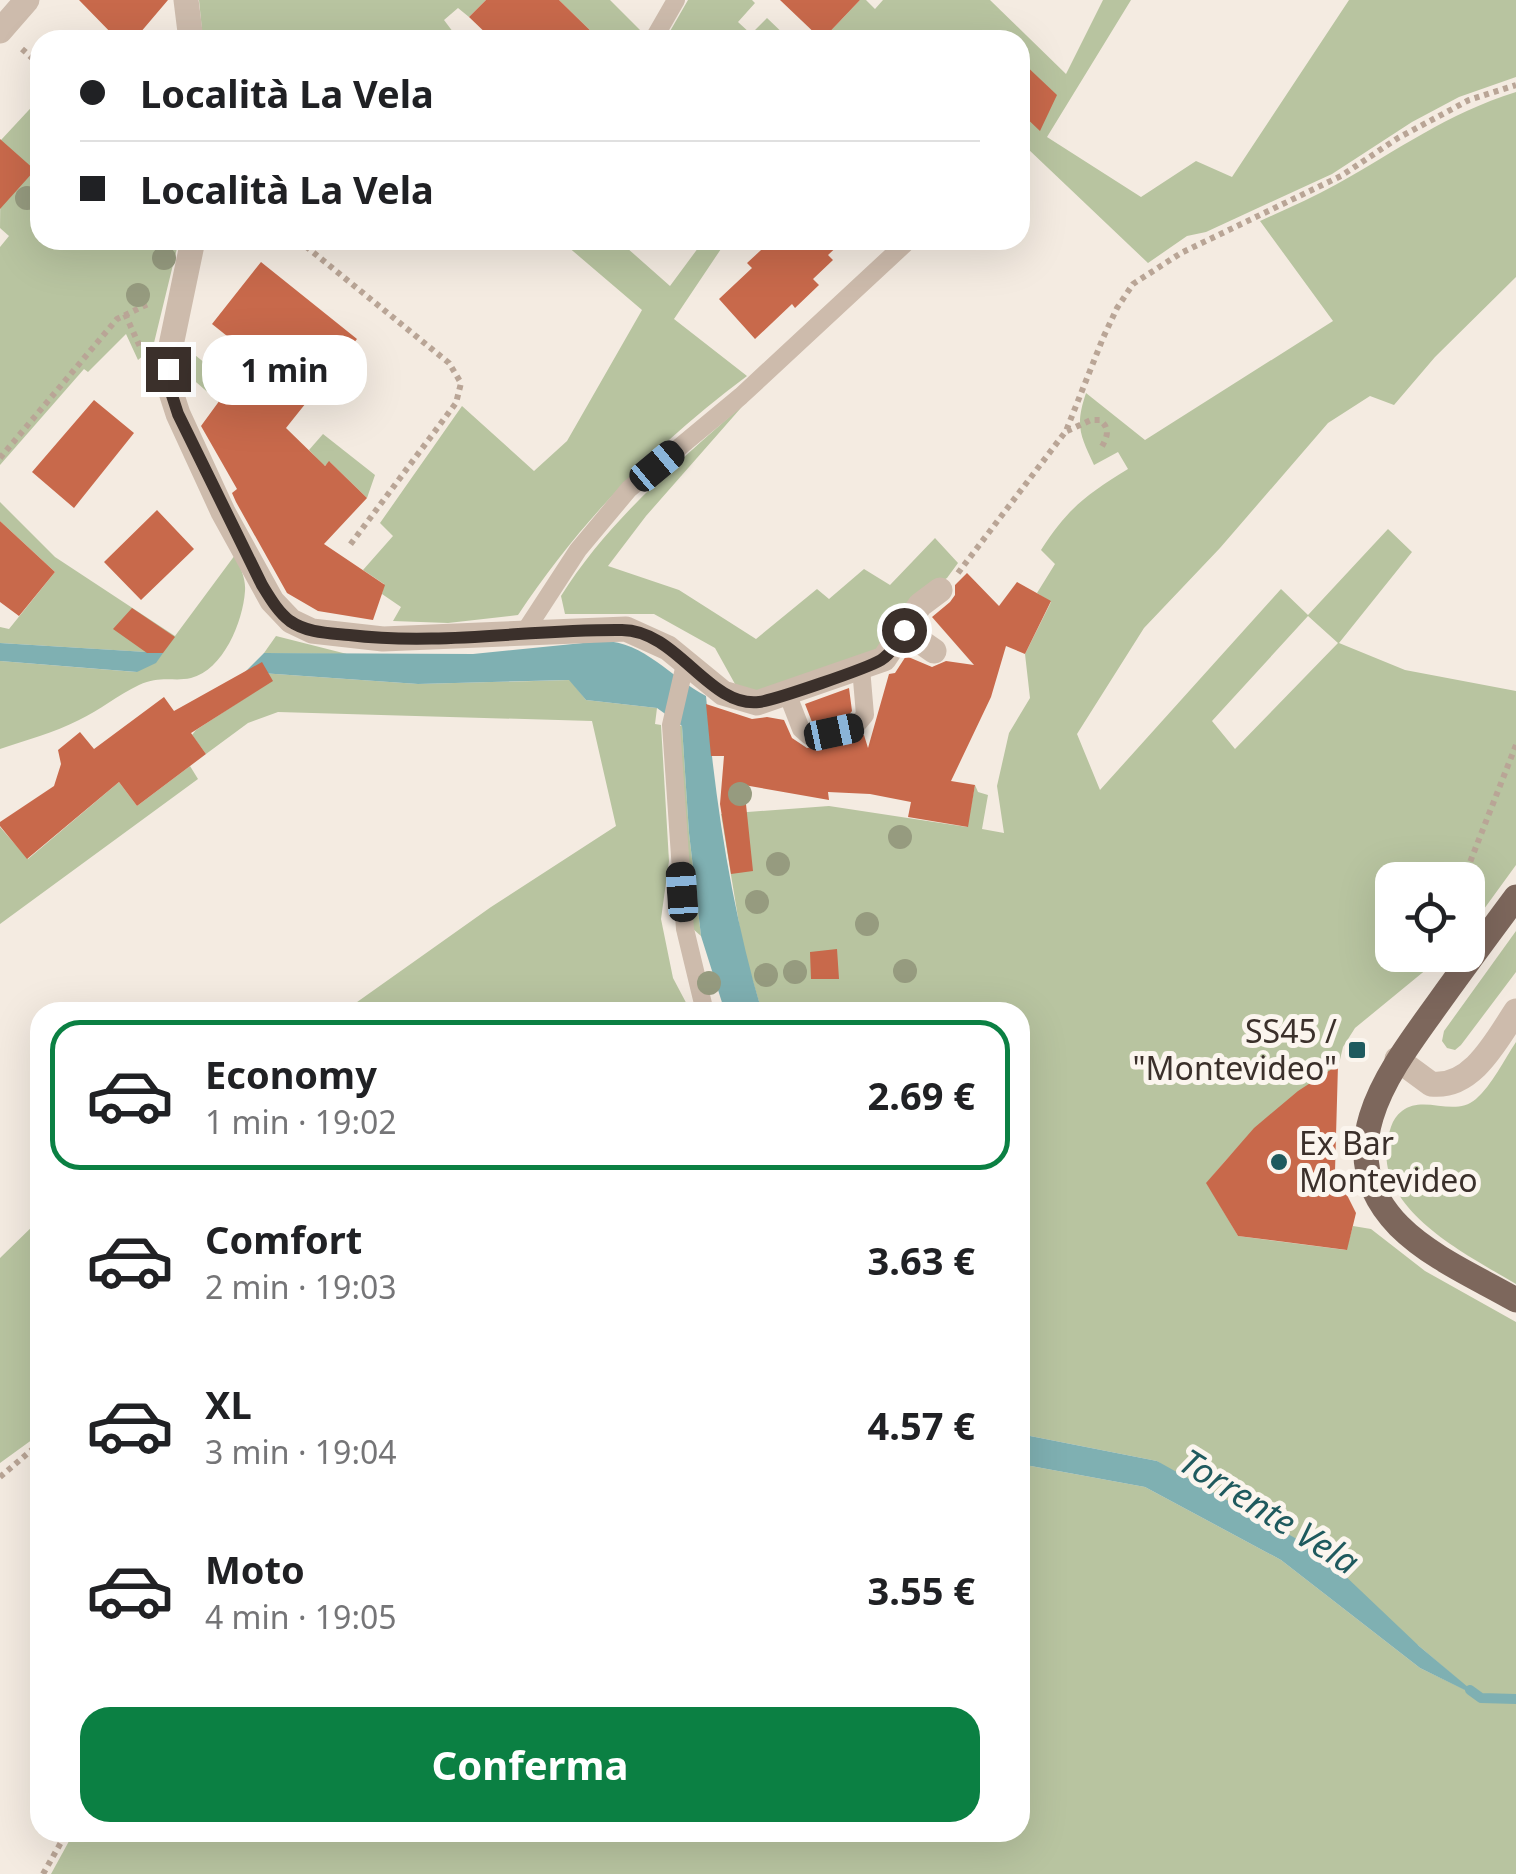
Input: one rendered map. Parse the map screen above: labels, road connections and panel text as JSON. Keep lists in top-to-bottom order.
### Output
{
  "water": ["Torrente Vela"],
  "places": {
    "transit": ["SS45 / \"Montevideo\""],
    "other": ["Ex Bar Montevideo"]
  },
  "page": {
    "banner": ["Località La Vela", "Località La Vela"],
    "bubble": "1 min",
    "list": [
      {
        "name": "Economy",
        "note": "1 min · 19:02",
        "value": "2.69 €"
      },
      {
        "name": "Comfort",
        "note": "2 min · 19:03",
        "value": "3.63 €"
      },
      {
        "name": "XL",
        "note": "3 min · 19:04",
        "value": "4.57 €"
      },
      {
        "name": "Moto",
        "note": "4 min · 19:05",
        "value": "3.55 €"
      }
    ],
    "buttons": "Conferma"
  }
}
